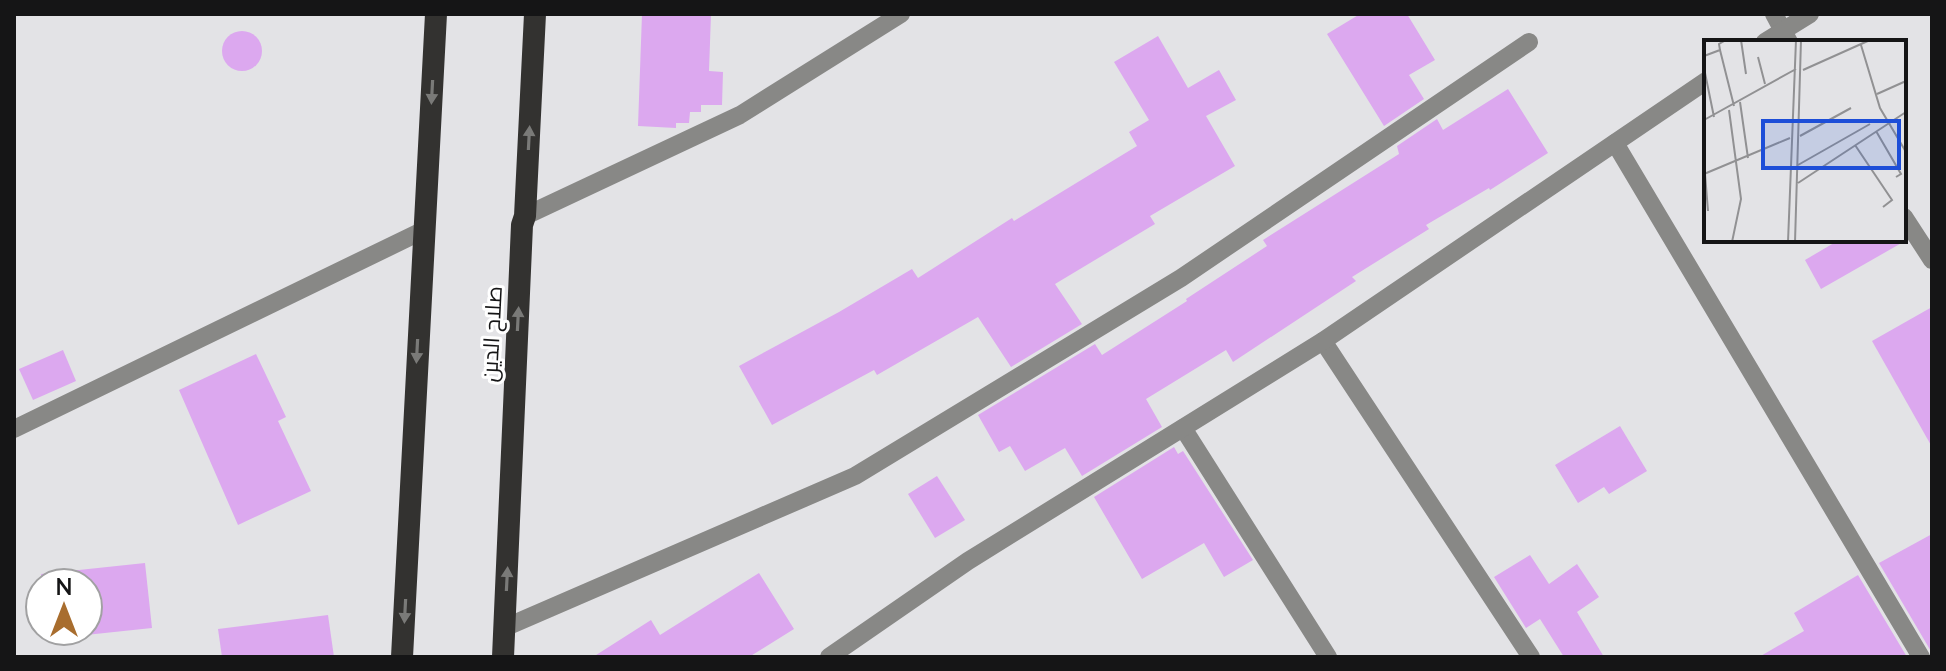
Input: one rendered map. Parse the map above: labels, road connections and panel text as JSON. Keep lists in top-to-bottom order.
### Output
{
  "streets": {
    "highway": ["صلاح الدين"]
  },
  "north": "top"
}
